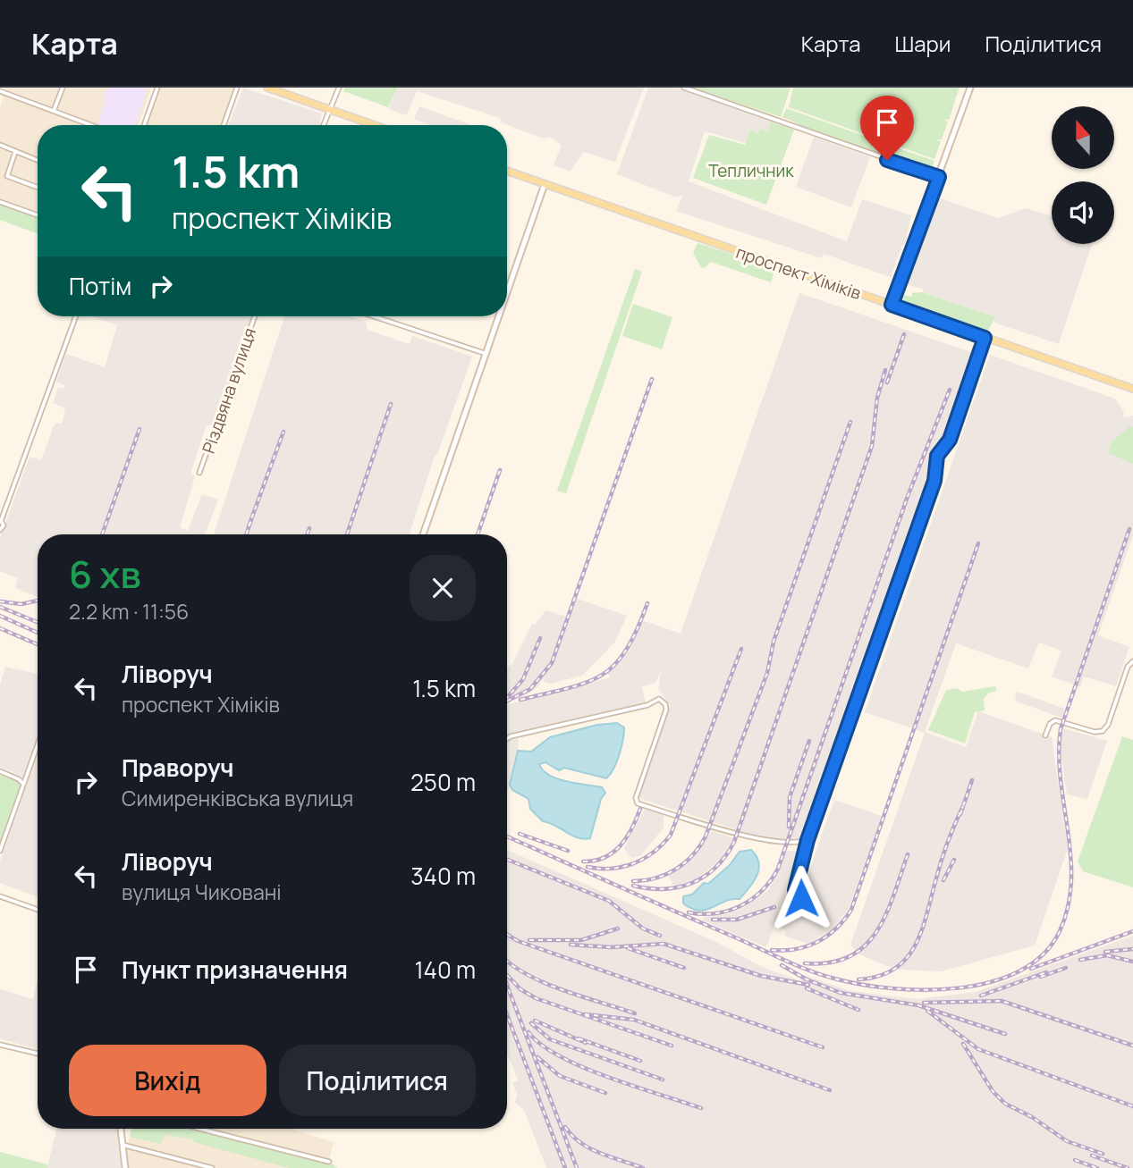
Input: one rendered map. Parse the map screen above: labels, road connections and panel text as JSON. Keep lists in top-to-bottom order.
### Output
{
  "streets": {
    "main road": ["проспект Хіміків"],
    "street": ["Різдвяна вулиця"]
  },
  "parks": ["Тепличник"],
  "north": "top",
  "page": {
    "header": "Карта",
    "nav": ["Карта", "Шари", "Поділитися"],
    "turn": ["1.5 km", "проспект Хіміків"],
    "then": "Потім",
    "heading": ["6 хв", "2.2 km · 11:56"],
    "list": [
      {
        "name": "Ліворуч",
        "note": "проспект Хіміків",
        "value": "1.5 km"
      },
      {
        "name": "Праворуч",
        "note": "Симиренківська вулиця",
        "value": "250 m"
      },
      {
        "name": "Ліворуч",
        "note": "вулиця Чиковані",
        "value": "340 m"
      },
      {
        "name": "Пункт призначення",
        "value": "140 m"
      }
    ],
    "buttons": ["Вихід", "Поділитися"]
  }
}
